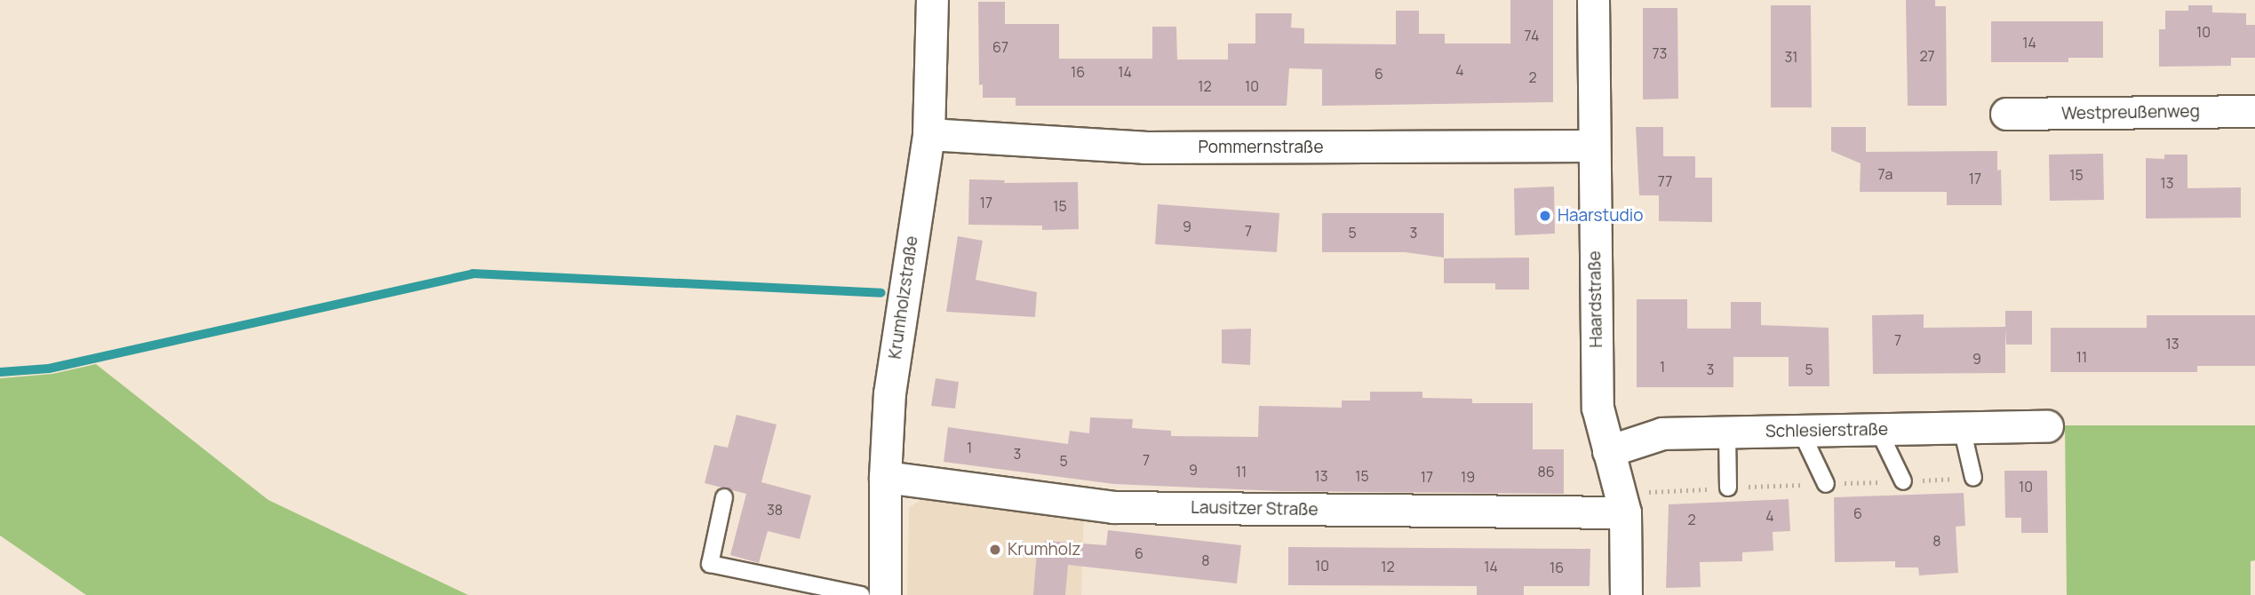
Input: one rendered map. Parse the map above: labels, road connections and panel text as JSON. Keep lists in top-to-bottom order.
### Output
{
  "streets": {
    "street": [
      "Westpreußenweg",
      "Pommernstraße",
      "Krumholzstraße",
      "Haardstraße",
      "Schlesierstraße",
      "Lausitzer Straße"
    ]
  },
  "crossings": [
    ["Pommernstraße", "Krumholzstraße"],
    ["Pommernstraße", "Haardstraße"],
    ["Krumholzstraße", "Lausitzer Straße"],
    ["Haardstraße", "Schlesierstraße"],
    ["Haardstraße", "Lausitzer Straße"]
  ],
  "places": ["Haarstudio", "Krumholz"],
  "house_numbers": [
    "10",
    "74",
    "14",
    "67",
    "73",
    "27",
    "31",
    "4",
    "16",
    "14",
    "6",
    "2",
    "12",
    "10",
    "7a",
    "15",
    "17",
    "77",
    "13",
    "17",
    "15",
    "9",
    "7",
    "5",
    "3",
    "7",
    "13",
    "11",
    "9",
    "1",
    "3",
    "5",
    "1",
    "3",
    "7",
    "5",
    "9",
    "11",
    "86",
    "13",
    "15",
    "17",
    "19",
    "10",
    "38",
    "6",
    "4",
    "2",
    "8",
    "6",
    "8",
    "10",
    "12",
    "14",
    "16"
  ]
}
